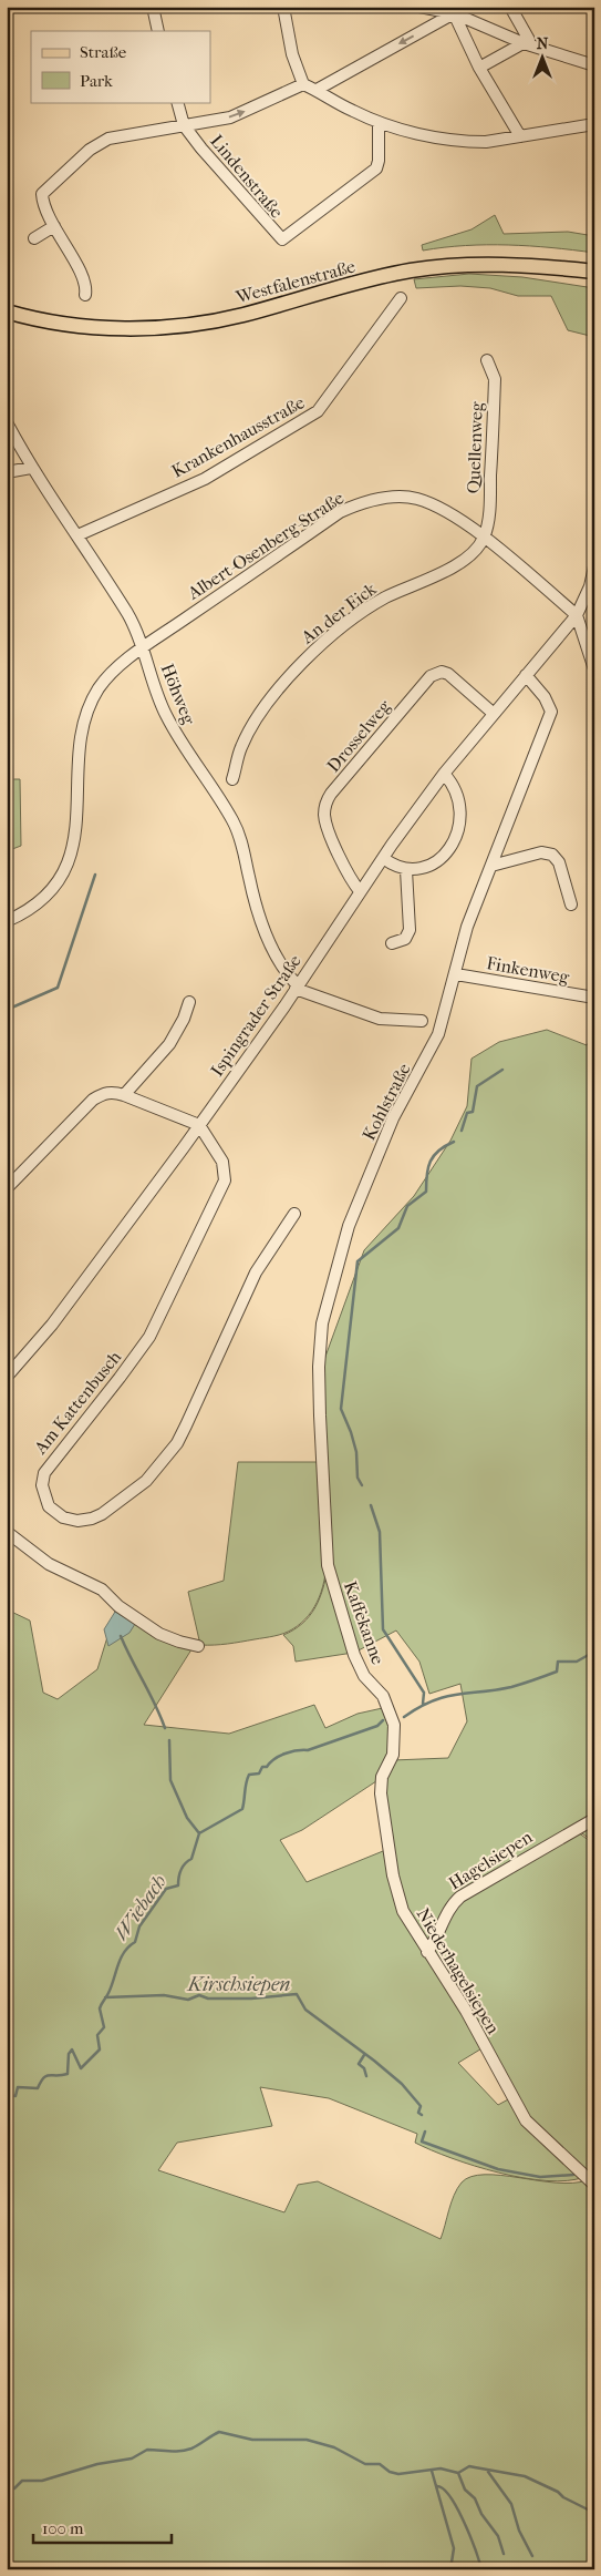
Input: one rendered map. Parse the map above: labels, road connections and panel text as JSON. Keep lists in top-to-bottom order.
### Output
{
  "streets": {
    "main road": ["Westfalenstraße"],
    "street": [
      "Lindenstraße",
      "Krankenhausstraße",
      "Quellenweg",
      "Albert-Osenberg-Straße",
      "An der Eick",
      "Höhweg",
      "Drosselweg",
      "Finkenweg",
      "Ispingrader Straße",
      "Kohlstraße",
      "Am Kattenbusch",
      "Kaffekanne",
      "Hagelsiepen",
      "Niederhagelsiepen"
    ]
  },
  "crossings": [
    ["Krankenhausstraße", "Höhweg"],
    ["Quellenweg", "Albert-Osenberg-Straße"],
    ["Quellenweg", "An der Eick"],
    ["Albert-Osenberg-Straße", "An der Eick"],
    ["Albert-Osenberg-Straße", "Höhweg"],
    ["Albert-Osenberg-Straße", "Ispingrader Straße"],
    ["Höhweg", "Ispingrader Straße"],
    ["Drosselweg", "Ispingrader Straße"],
    ["Finkenweg", "Kohlstraße"],
    ["Ispingrader Straße", "Kohlstraße"],
    ["Ispingrader Straße", "Am Kattenbusch"],
    ["Kohlstraße", "Kaffekanne"],
    ["Kaffekanne", "Niederhagelsiepen"],
    ["Hagelsiepen", "Niederhagelsiepen"]
  ],
  "water": ["Wiebach", "Kirschsiepen"],
  "legend": ["Straße", "Park"],
  "scale_bar": "100 m",
  "north": "top"
}
